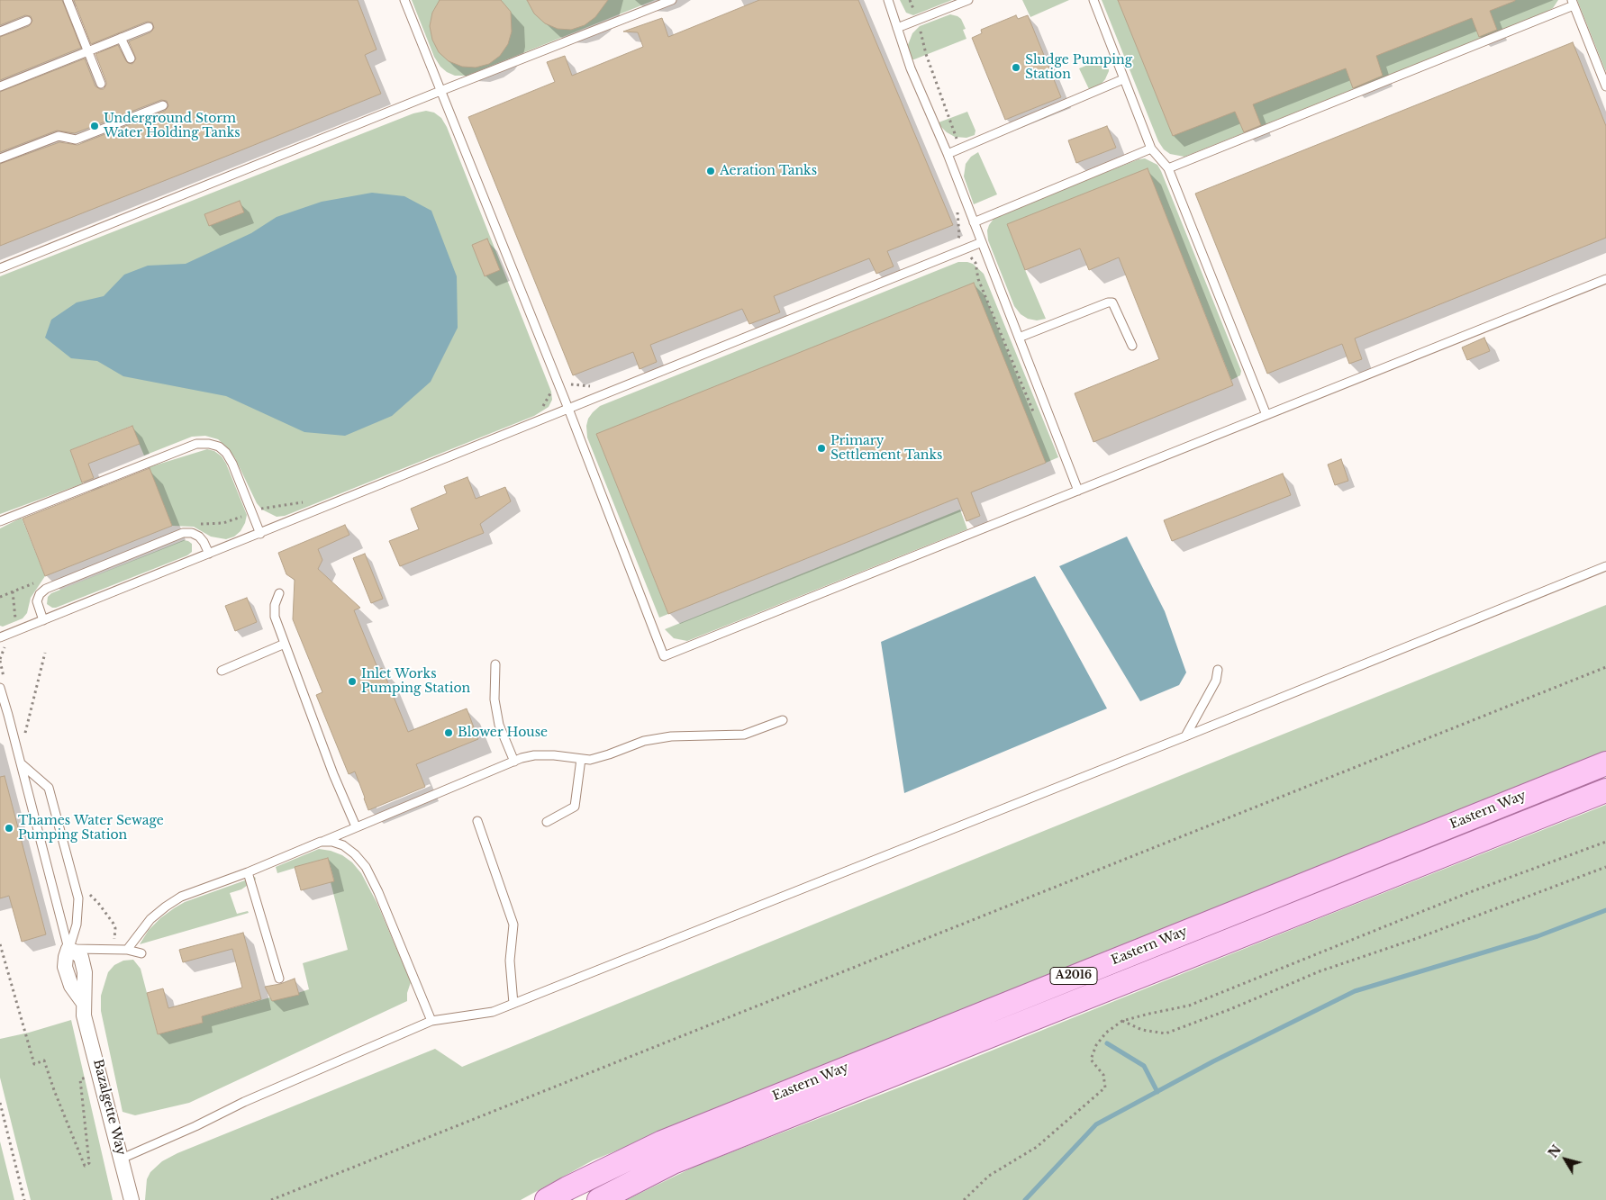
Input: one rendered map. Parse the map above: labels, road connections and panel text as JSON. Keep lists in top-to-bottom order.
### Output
{
  "streets": {
    "main road": ["Eastern Way", "A2016"],
    "street": ["Bazalgette Way"]
  },
  "places": [
    "Sludge Pumping Station",
    "Underground Storm Water Holding Tanks",
    "Aeration Tanks",
    "Primary Settlement Tanks",
    "Inlet Works Pumping Station",
    "Blower House",
    "Thames Water Sewage Pumping Station"
  ],
  "north": "top left"
}
